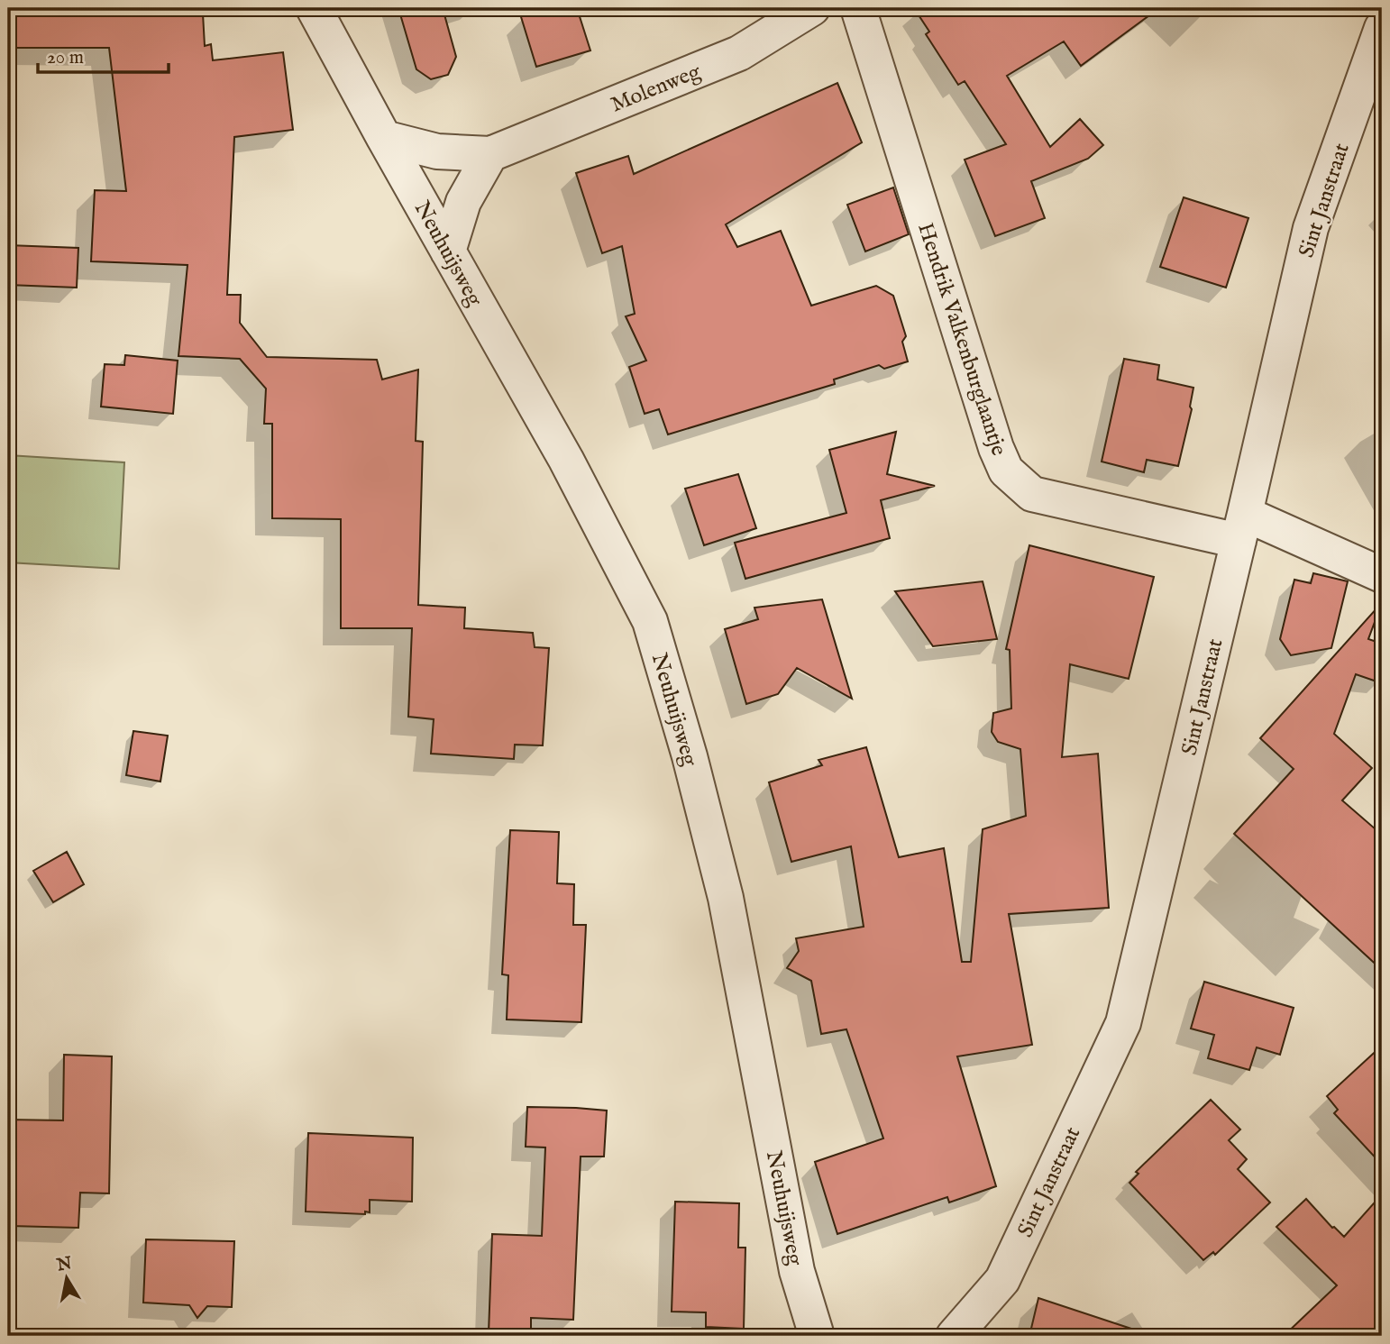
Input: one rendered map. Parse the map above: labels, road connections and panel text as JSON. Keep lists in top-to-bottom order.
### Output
{
  "streets": {
    "street": [
      "Molenweg",
      "Sint Janstraat",
      "Neuhuijsweg",
      "Hendrik Valkenburglaantje"
    ]
  },
  "crossings": [
    ["Molenweg", "Neuhuijsweg"],
    ["Sint Janstraat", "Hendrik Valkenburglaantje"]
  ],
  "scale_bar": "20 m",
  "north": "top"
}
